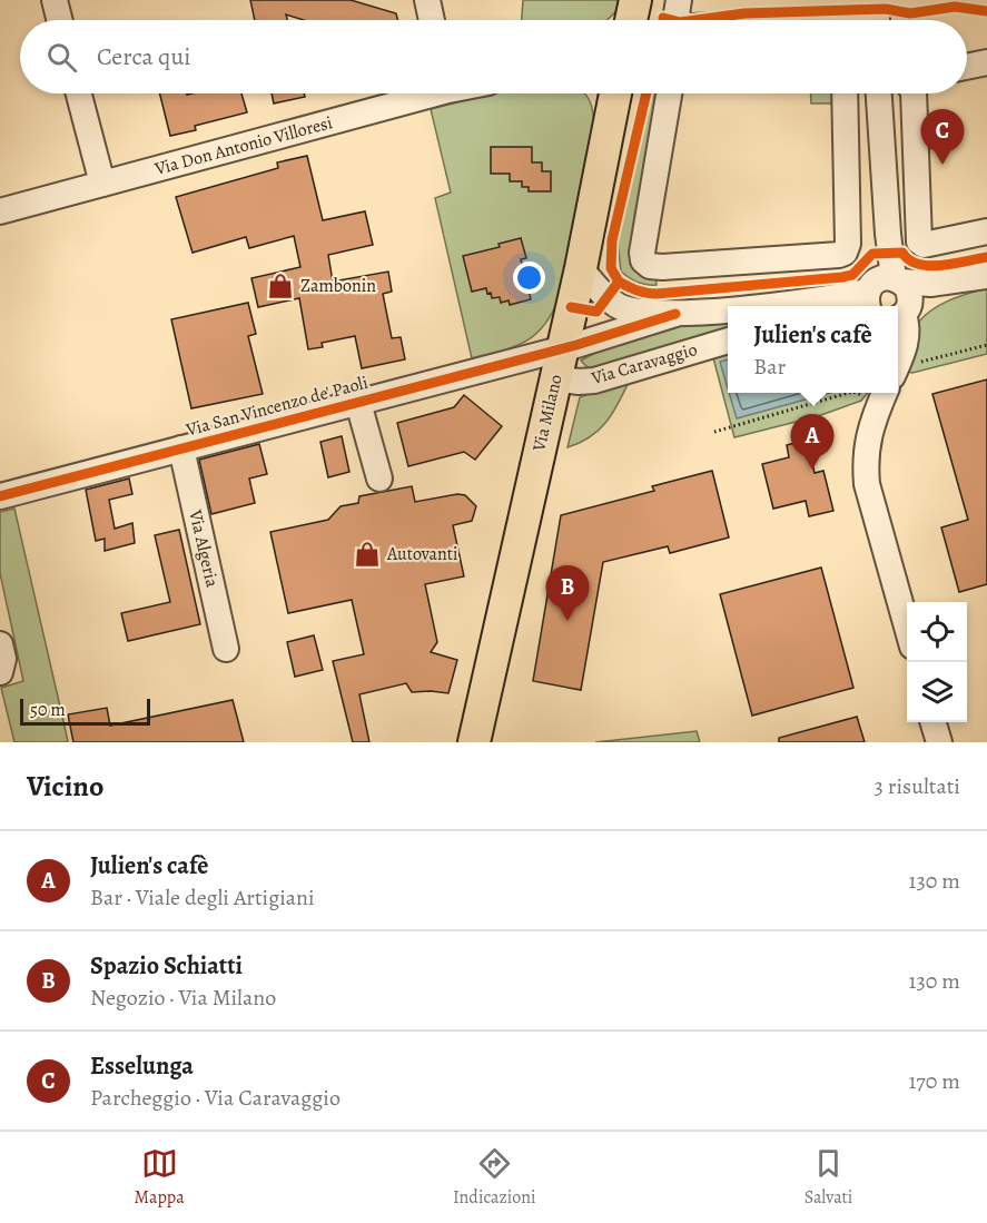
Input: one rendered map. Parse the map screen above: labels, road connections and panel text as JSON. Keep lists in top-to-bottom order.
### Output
{
  "streets": {
    "main road": ["Via Milano"],
    "street": [
      "Via Don Antonio Villoresi",
      "Via Caravaggio",
      "Via San Vincenzo de' Paoli",
      "Via Algeria"
    ]
  },
  "crossings": [
    ["Via Caravaggio", "Via San Vincenzo de' Paoli"],
    ["Via Caravaggio", "Via Milano"],
    ["Via San Vincenzo de' Paoli", "Via Milano"],
    ["Via San Vincenzo de' Paoli", "Via Algeria"]
  ],
  "places": {
    "shop": ["Zambonin", "Autovanti"]
  },
  "scale_bar": "50 m",
  "page": {
    "search": "Cerca qui",
    "pins": ["C", "A", "B"],
    "popup": ["Julien's cafè", "Bar"],
    "scale": "50 m",
    "heading": ["Vicino", "3 risultati"],
    "list": [
      {
        "mark": "A",
        "name": "Julien's cafè",
        "note": "Bar · Viale degli Artigiani",
        "value": "130 m"
      },
      {
        "mark": "B",
        "name": "Spazio Schiatti",
        "note": "Negozio · Via Milano",
        "value": "130 m"
      },
      {
        "mark": "C",
        "name": "Esselunga",
        "note": "Parcheggio · Via Caravaggio",
        "value": "170 m"
      }
    ],
    "nav": ["Mappa", "Indicazioni", "Salvati"]
  }
}
